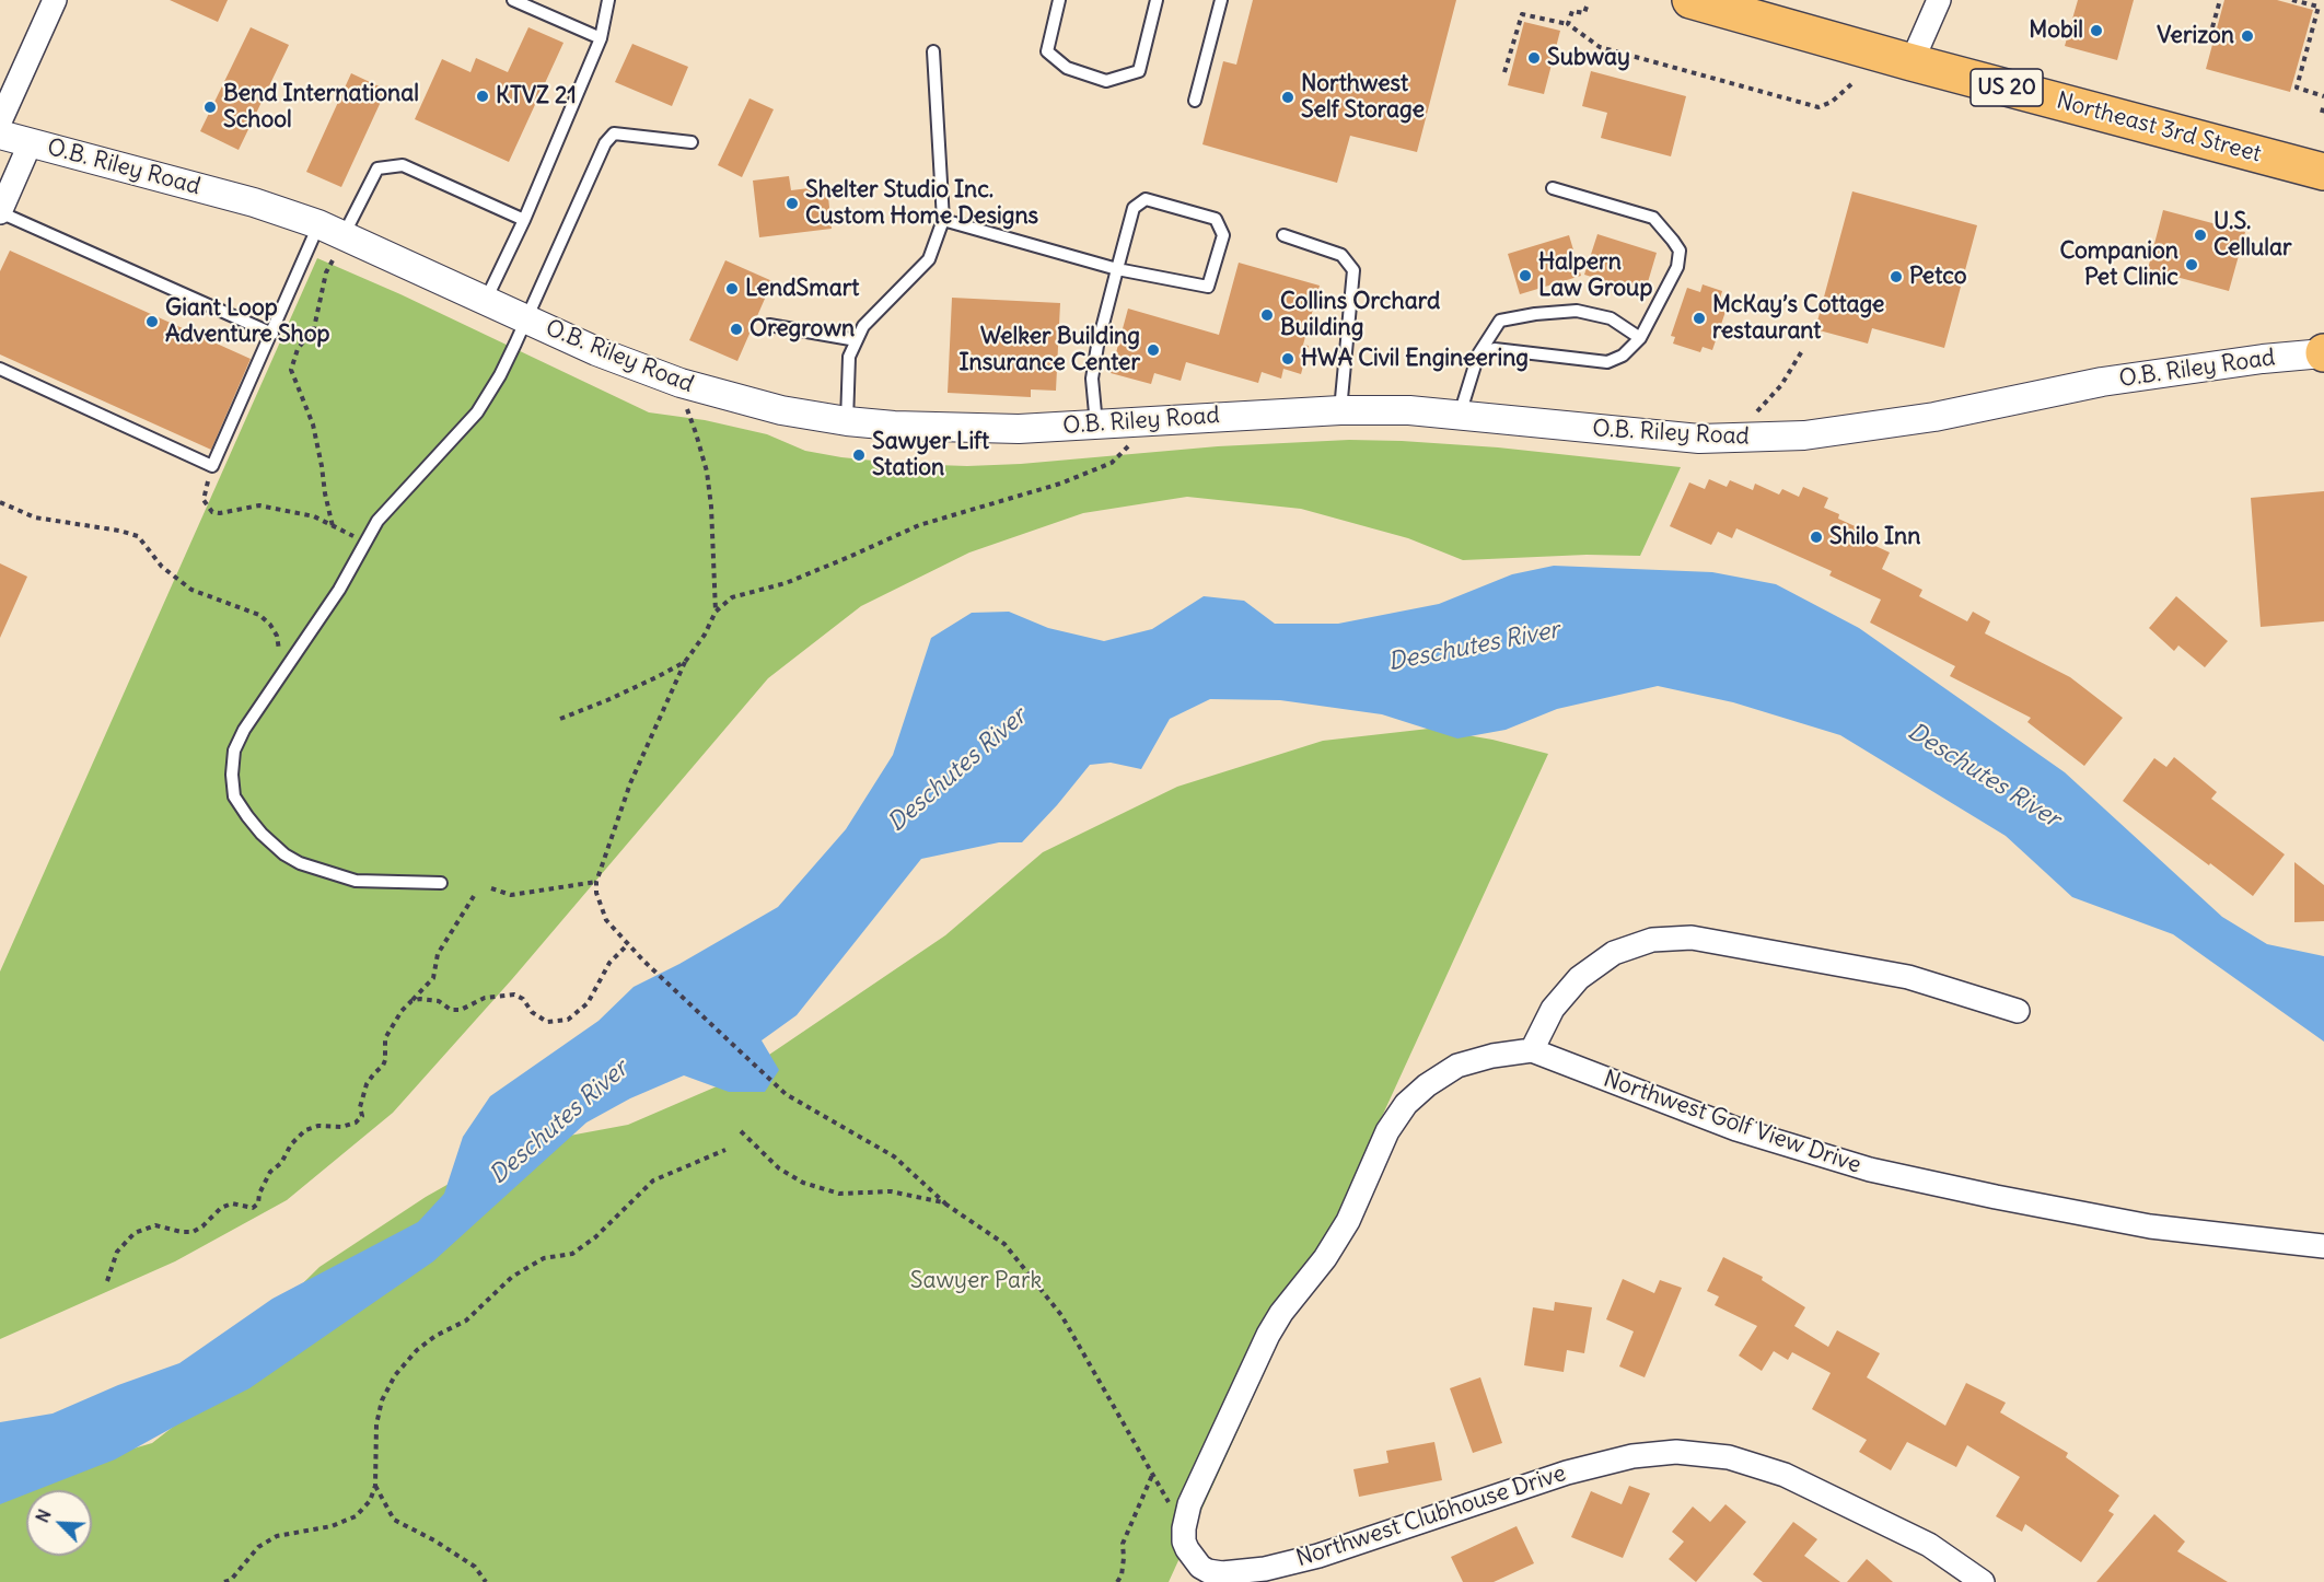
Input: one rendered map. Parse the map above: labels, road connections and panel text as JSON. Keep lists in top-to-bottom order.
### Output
{
  "streets": {
    "main road": ["US 20", "Northeast 3rd Street"],
    "street": ["O.B. Riley Road", "Northwest Golf View Drive", "Northwest Clubhouse Drive"]
  },
  "crossings": [
    ["Northwest Golf View Drive", "Northwest Clubhouse Drive"]
  ],
  "water": ["Deschutes River"],
  "parks": ["Sawyer Park"],
  "places": [
    "Mobil",
    "Verizon",
    "Subway",
    "KTVZ 21",
    "Northwest Self Storage",
    "Bend International School",
    "Shelter Studio Inc. Custom Home Designs",
    "U.S. Cellular",
    "Companion Pet Clinic",
    "Halpern Law Group",
    "Petco",
    "LendSmart",
    "Collins Orchard Building",
    "McKay’s Cottage restaurant",
    "Giant Loop Adventure Shop",
    "Oregrown",
    "Welker Building Insurance Center",
    "HWA Civil Engineering",
    "Sawyer Lift Station",
    "Shilo Inn"
  ],
  "north": "top left"
}
